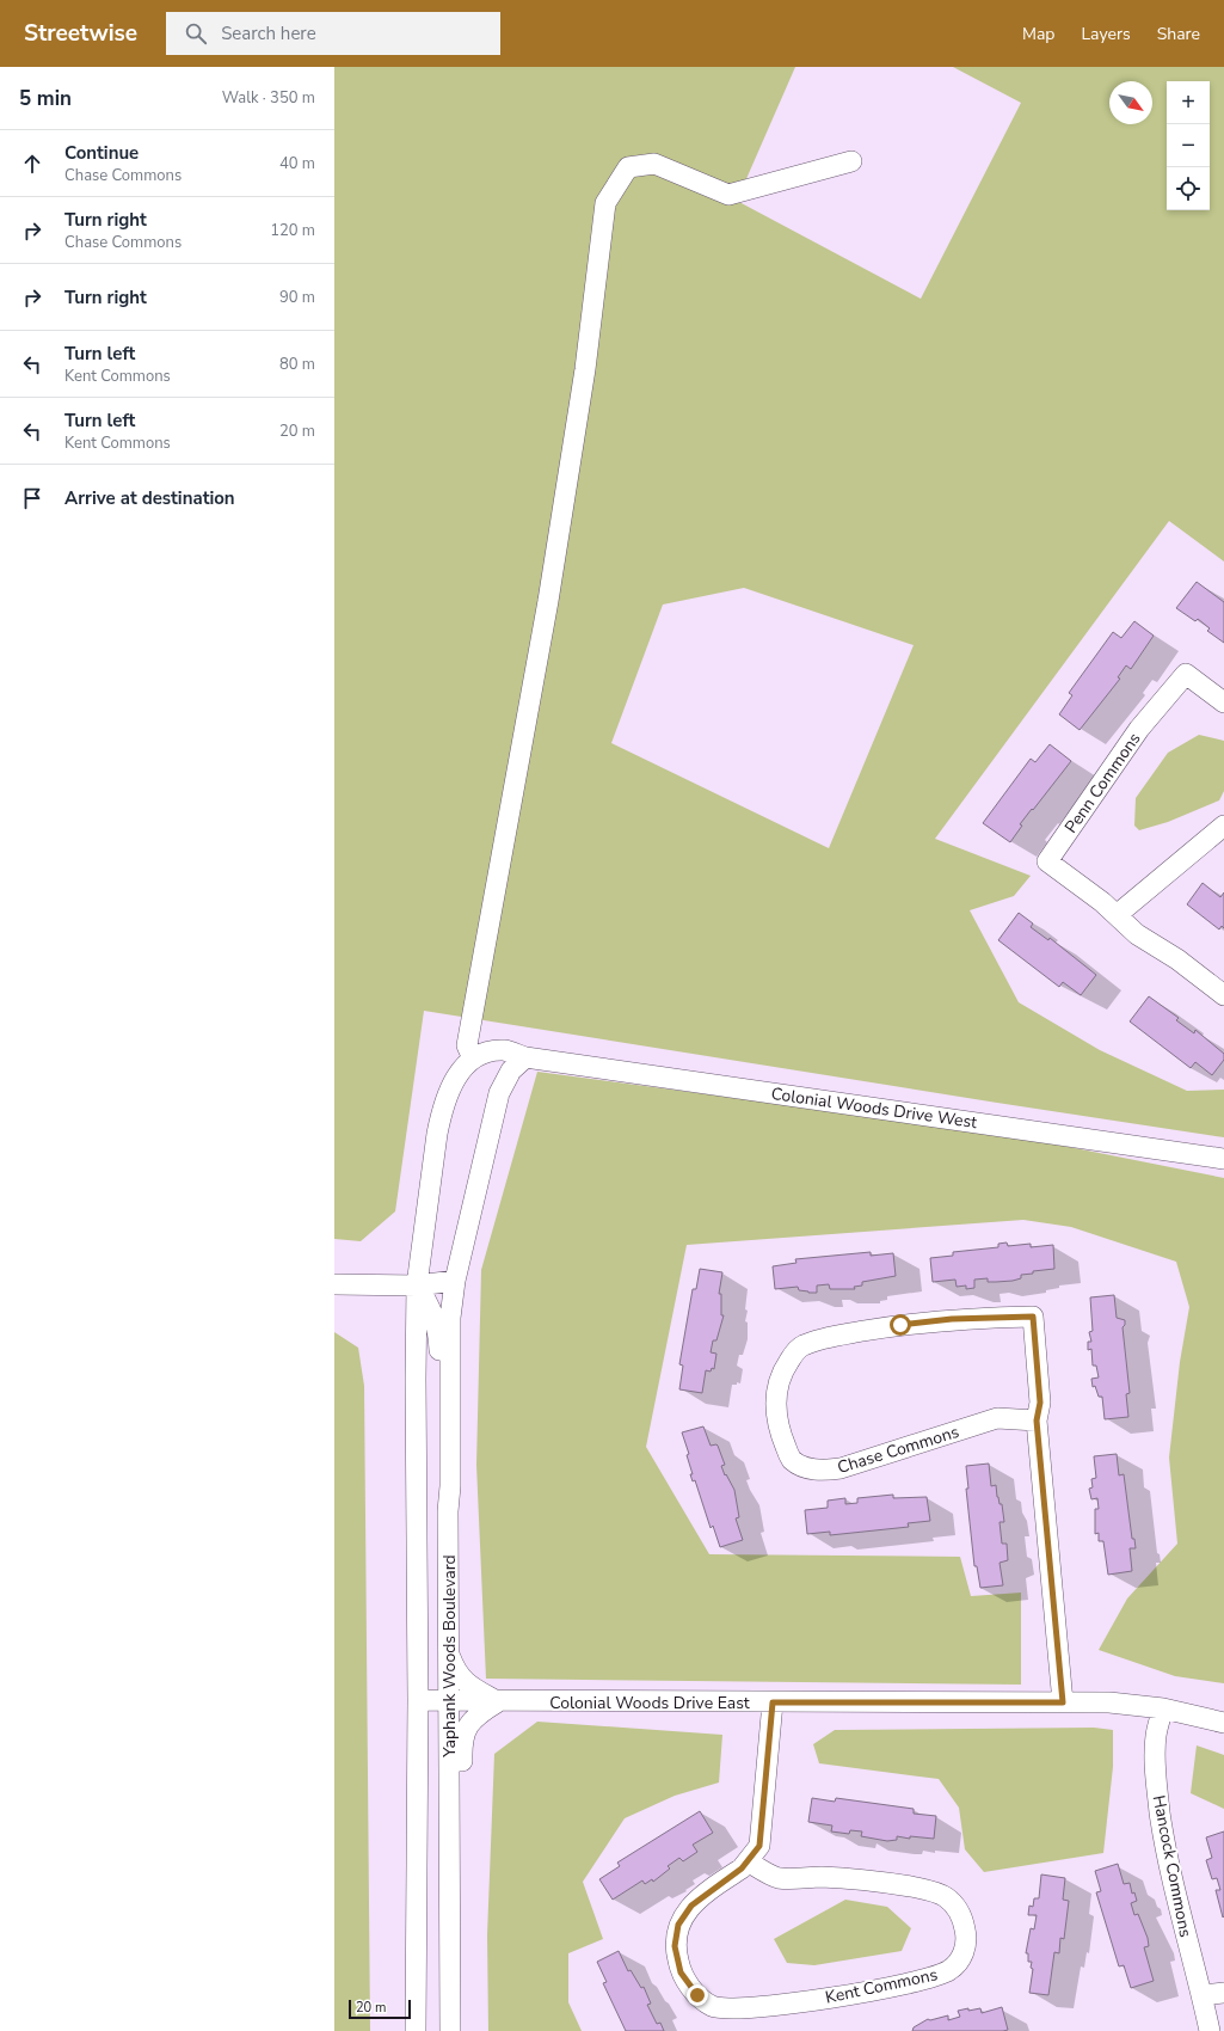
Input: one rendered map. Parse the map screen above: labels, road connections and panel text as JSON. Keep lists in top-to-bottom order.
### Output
{
  "streets": {
    "street": [
      "Penn Commons",
      "Colonial Woods Drive West",
      "Chase Commons",
      "Yaphank Woods Boulevard",
      "Colonial Woods Drive East",
      "Hancock Commons",
      "Kent Commons"
    ]
  },
  "crossings": [
    ["Colonial Woods Drive West", "Yaphank Woods Boulevard"],
    ["Chase Commons", "Colonial Woods Drive East"],
    ["Yaphank Woods Boulevard", "Colonial Woods Drive East"],
    ["Colonial Woods Drive East", "Hancock Commons"],
    ["Colonial Woods Drive East", "Kent Commons"]
  ],
  "scale_bar": "20 m",
  "north": "bottom right",
  "page": {
    "header": "Streetwise",
    "search": "Search here",
    "nav": ["Map", "Layers", "Share"],
    "heading": ["5 min", "Walk · 350 m"],
    "map_buttons": ["+", "−"],
    "list": [
      ["Continue", "Chase Commons", "40 m"],
      ["Turn right", "Chase Commons", "120 m"],
      ["Turn right", "90 m"],
      ["Turn left", "Kent Commons", "80 m"],
      ["Turn left", "Kent Commons", "20 m"],
      "Arrive at destination"
    ],
    "scale": "20 m"
  }
}
